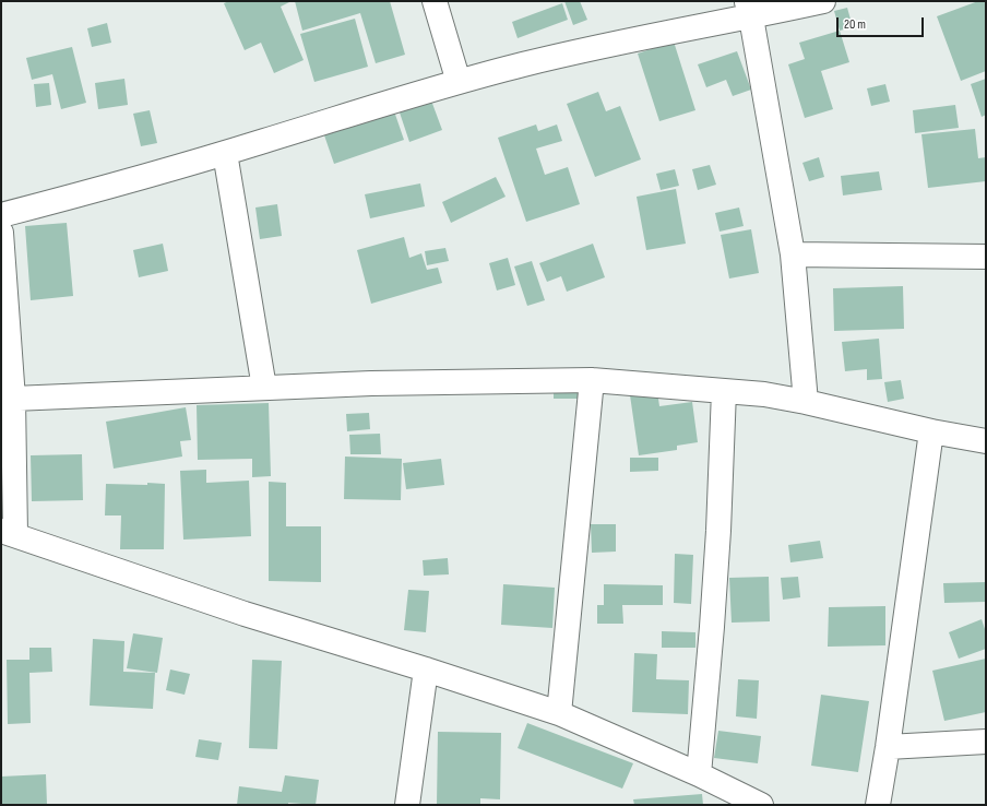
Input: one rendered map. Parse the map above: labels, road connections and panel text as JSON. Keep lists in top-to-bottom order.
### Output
{
  "scale_bar": "20 m"
}
